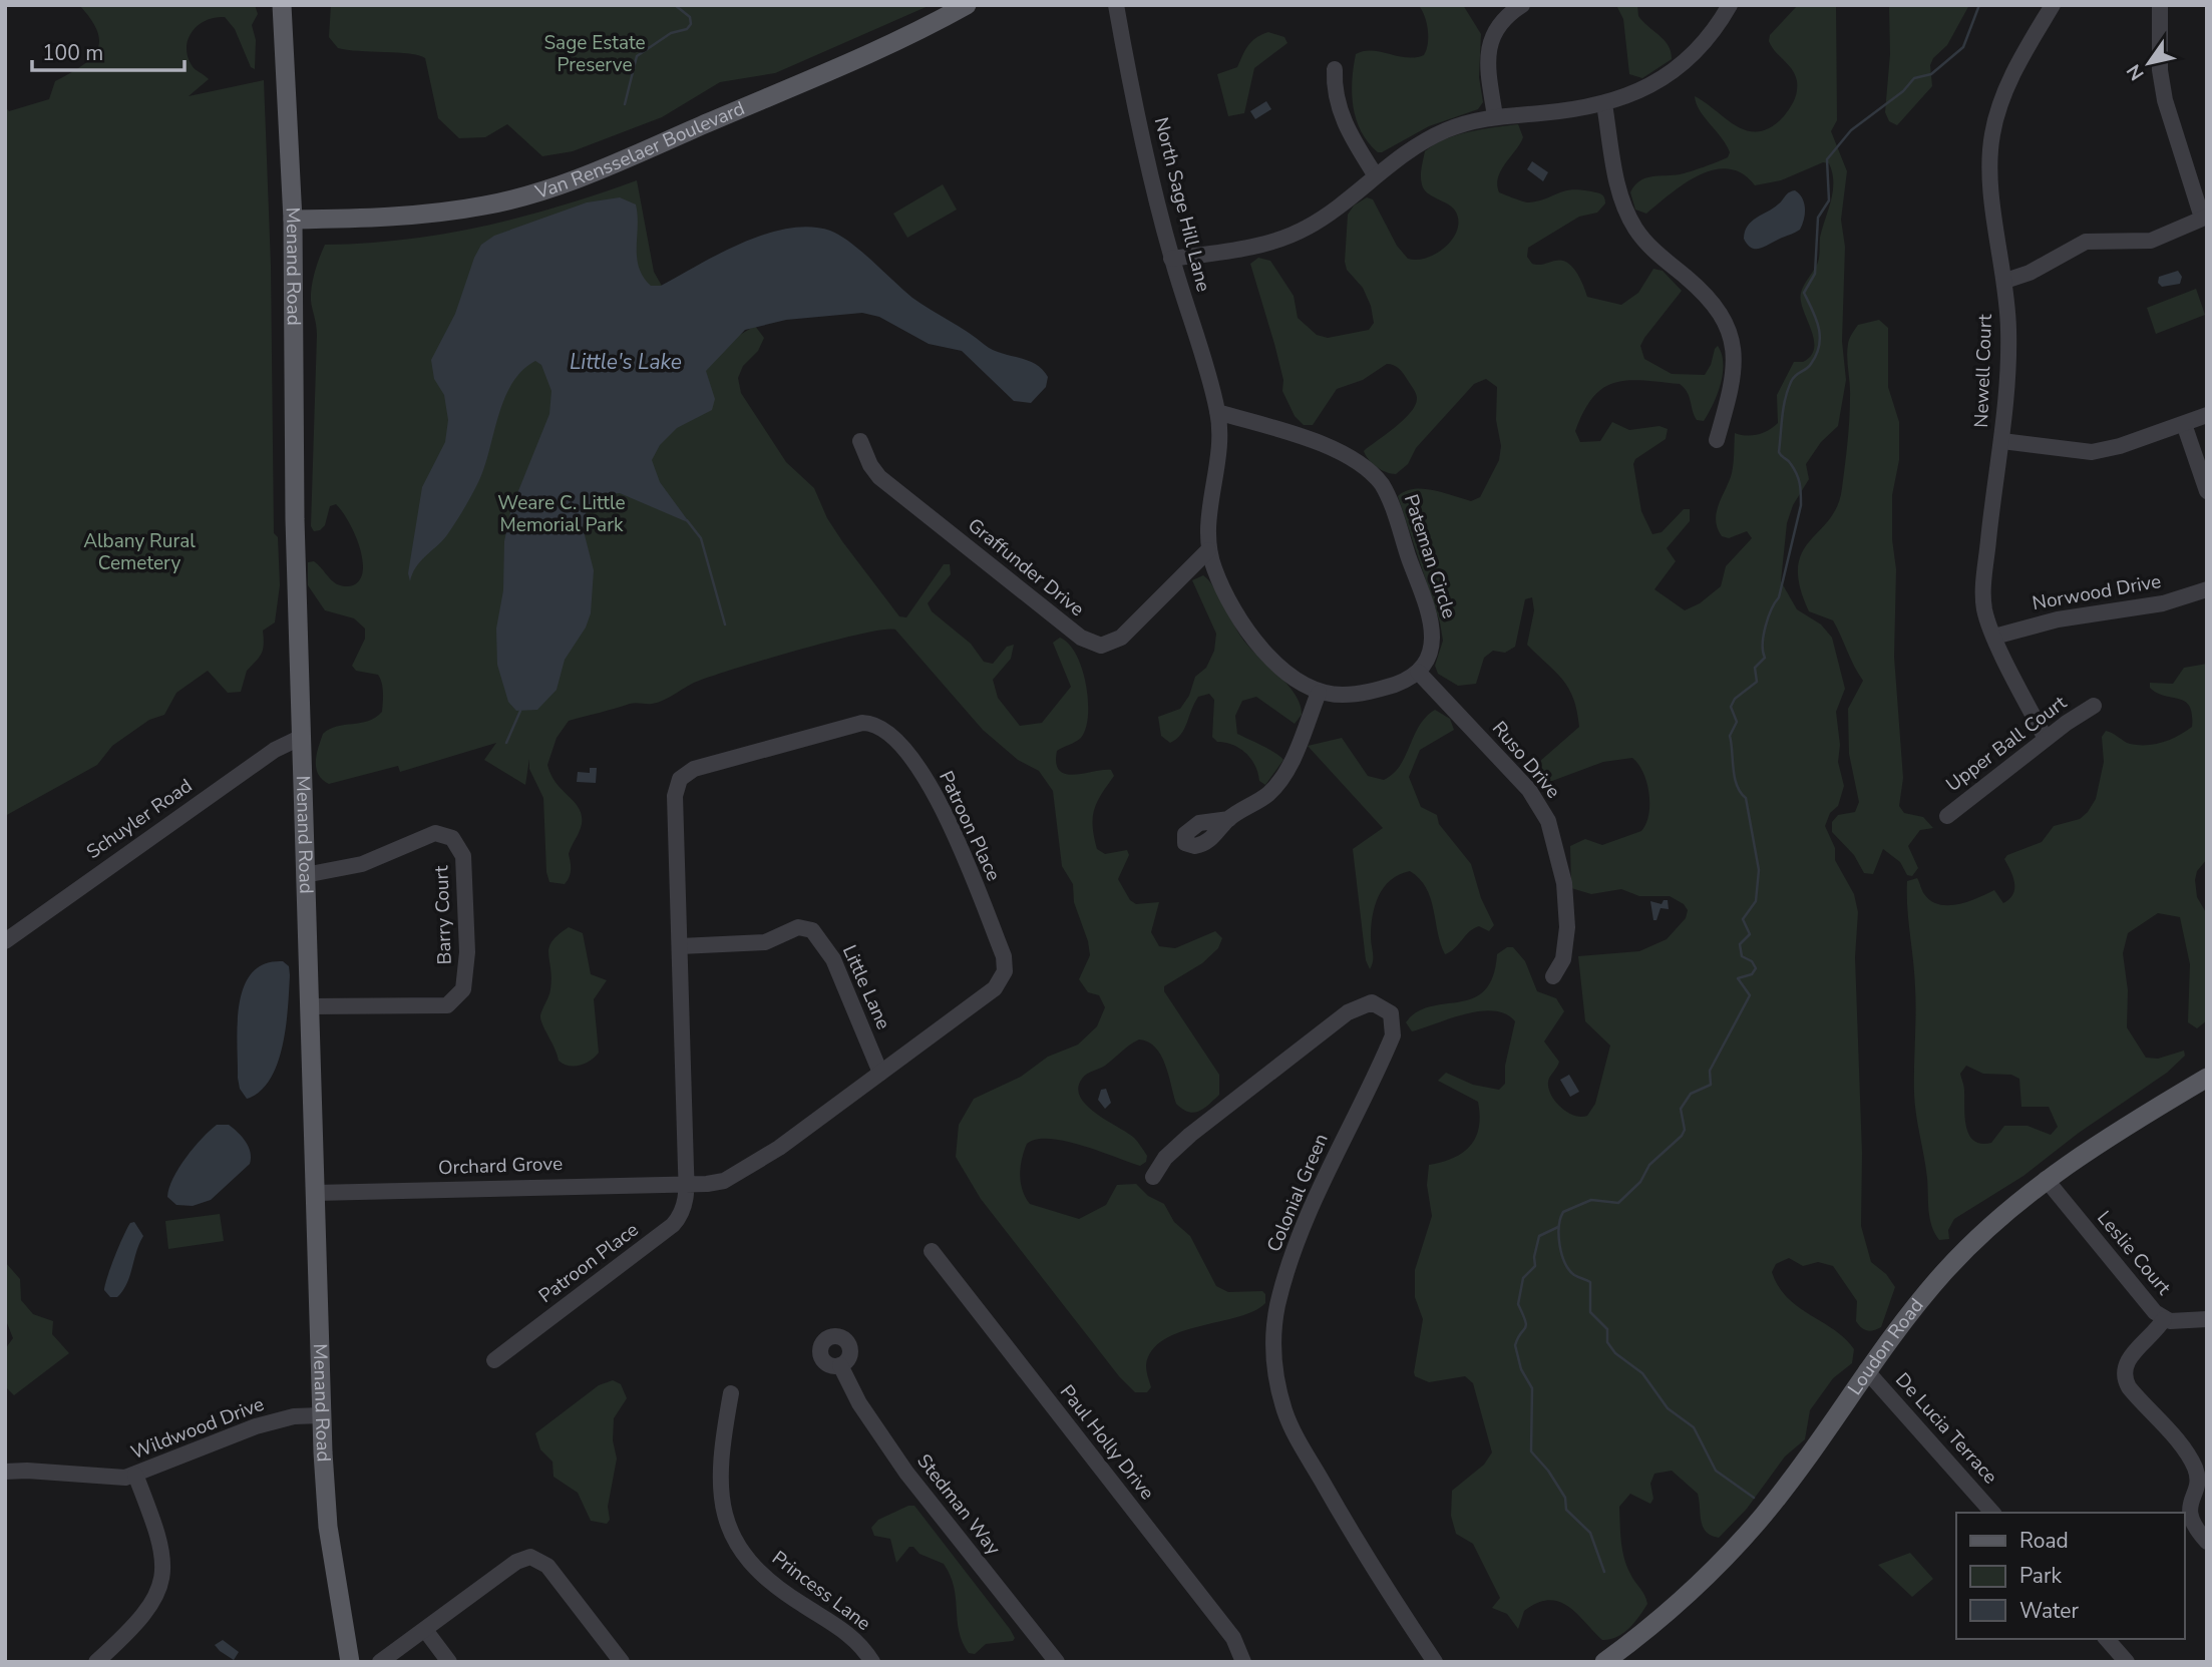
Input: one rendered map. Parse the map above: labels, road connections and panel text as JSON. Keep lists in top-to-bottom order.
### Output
{
  "streets": {
    "main road": ["Van Rensselaer Boulevard", "Menand Road", "Loudon Road"],
    "street": [
      "North Sage Hill Lane",
      "Newell Court",
      "Pateman Circle",
      "Graffunder Drive",
      "Norwood Drive",
      "Upper Ball Court",
      "Ruso Drive",
      "Schuyler Road",
      "Patroon Place",
      "Barry Court",
      "Little Lane",
      "Orchard Grove",
      "Colonial Green",
      "Leslie Court",
      "Wildwood Drive",
      "De Lucia Terrace",
      "Paul Holly Drive",
      "Stedman Way",
      "Princess Lane"
    ]
  },
  "crossings": [
    ["Van Rensselaer Boulevard", "Menand Road"],
    ["North Sage Hill Lane", "Pateman Circle"],
    ["Menand Road", "Schuyler Road"],
    ["Menand Road", "Barry Court"],
    ["Menand Road", "Orchard Grove"],
    ["Menand Road", "Wildwood Drive"],
    ["Newell Court", "Norwood Drive"],
    ["Newell Court", "Upper Ball Court"],
    ["Pateman Circle", "Ruso Drive"],
    ["Patroon Place", "Little Lane"],
    ["Patroon Place", "Orchard Grove"],
    ["Leslie Court", "Loudon Road"],
    ["Loudon Road", "De Lucia Terrace"]
  ],
  "water": ["Little's Lake"],
  "parks": ["Sage Estate Preserve", "Weare C. Little Memorial Park", "Albany Rural Cemetery"],
  "legend": ["Road", "Park", "Water"],
  "scale_bar": "100 m",
  "north": "bottom left"
}
